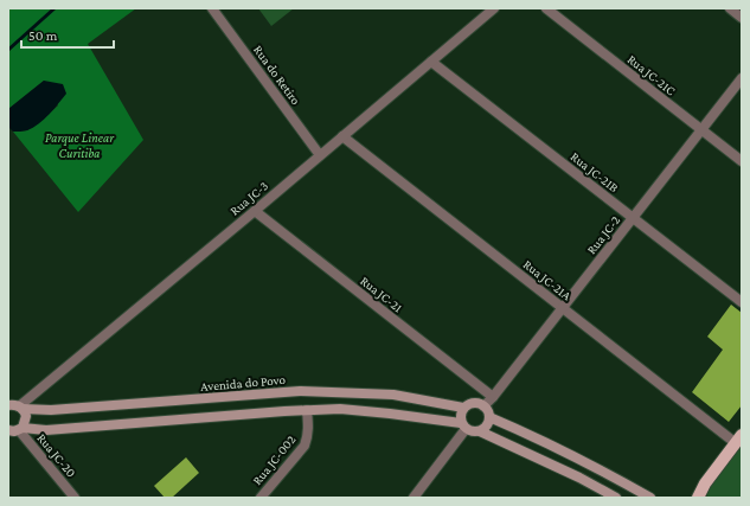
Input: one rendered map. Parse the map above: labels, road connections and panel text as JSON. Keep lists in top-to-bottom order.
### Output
{
  "streets": {
    "main road": ["Avenida do Povo"],
    "street": [
      "Rua do Retiro",
      "Rua JC-21C",
      "Rua JC-21B",
      "Rua JC-3",
      "Rua JC-2",
      "Rua JC-21A",
      "Rua JC-21",
      "Rua JC-20",
      "Rua JC-002"
    ]
  },
  "crossings": [
    ["Rua do Retiro", "Rua JC-3"],
    ["Rua JC-21C", "Rua JC-2"],
    ["Rua JC-21B", "Rua JC-3"],
    ["Rua JC-21B", "Rua JC-2"],
    ["Rua JC-3", "Rua JC-21A"],
    ["Rua JC-3", "Rua JC-21"],
    ["Rua JC-3", "Avenida do Povo"],
    ["Rua JC-2", "Rua JC-21A"],
    ["Rua JC-2", "Rua JC-21"],
    ["Rua JC-2", "Avenida do Povo"]
  ],
  "parks": ["Parque Linear Curitiba"],
  "scale_bar": "50 m"
}
